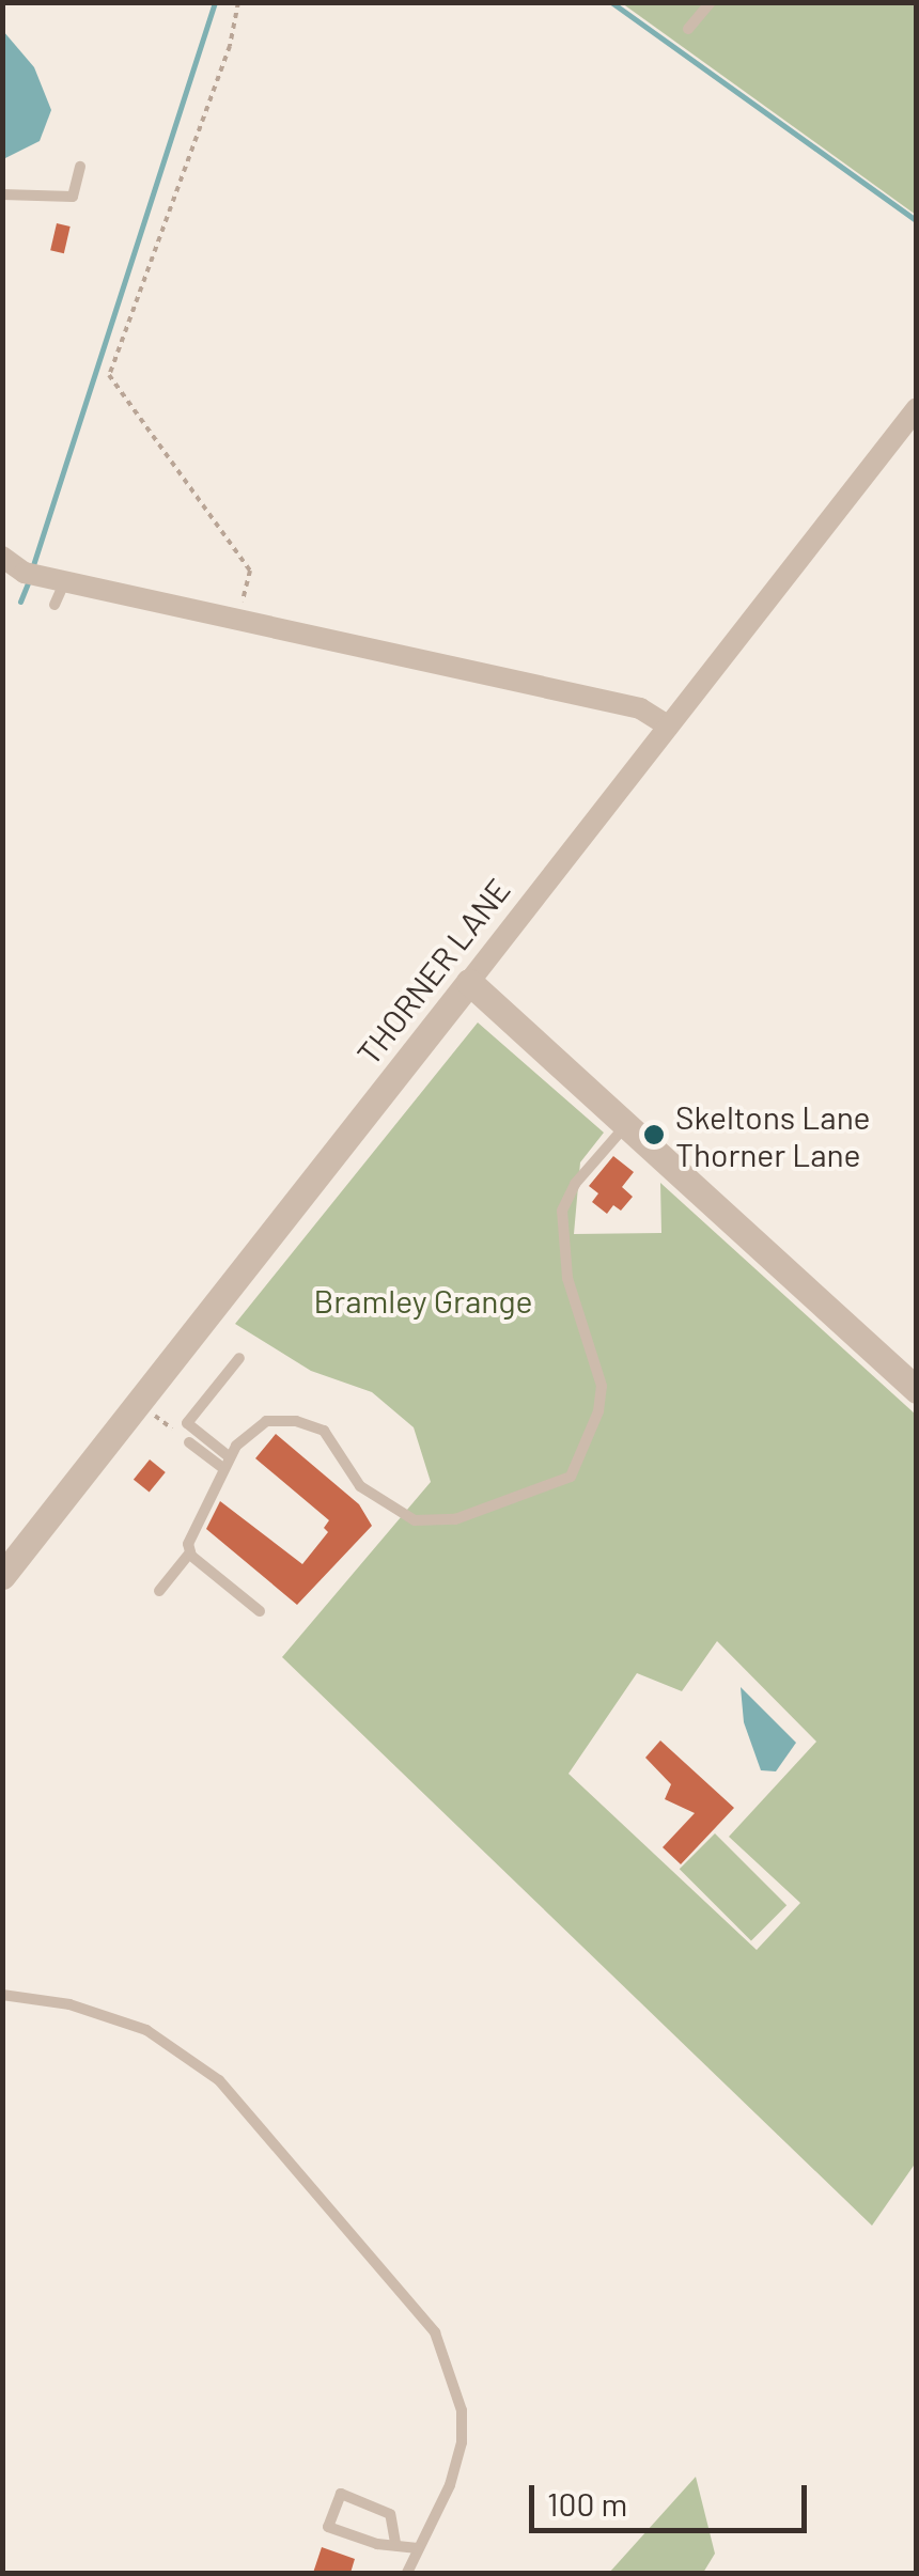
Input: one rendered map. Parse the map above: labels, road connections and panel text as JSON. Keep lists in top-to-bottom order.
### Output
{
  "streets": {
    "street": ["THORNER LANE"]
  },
  "parks": ["Bramley Grange"],
  "places": ["Skeltons Lane Thorner Lane"],
  "scale_bar": "100 m"
}
